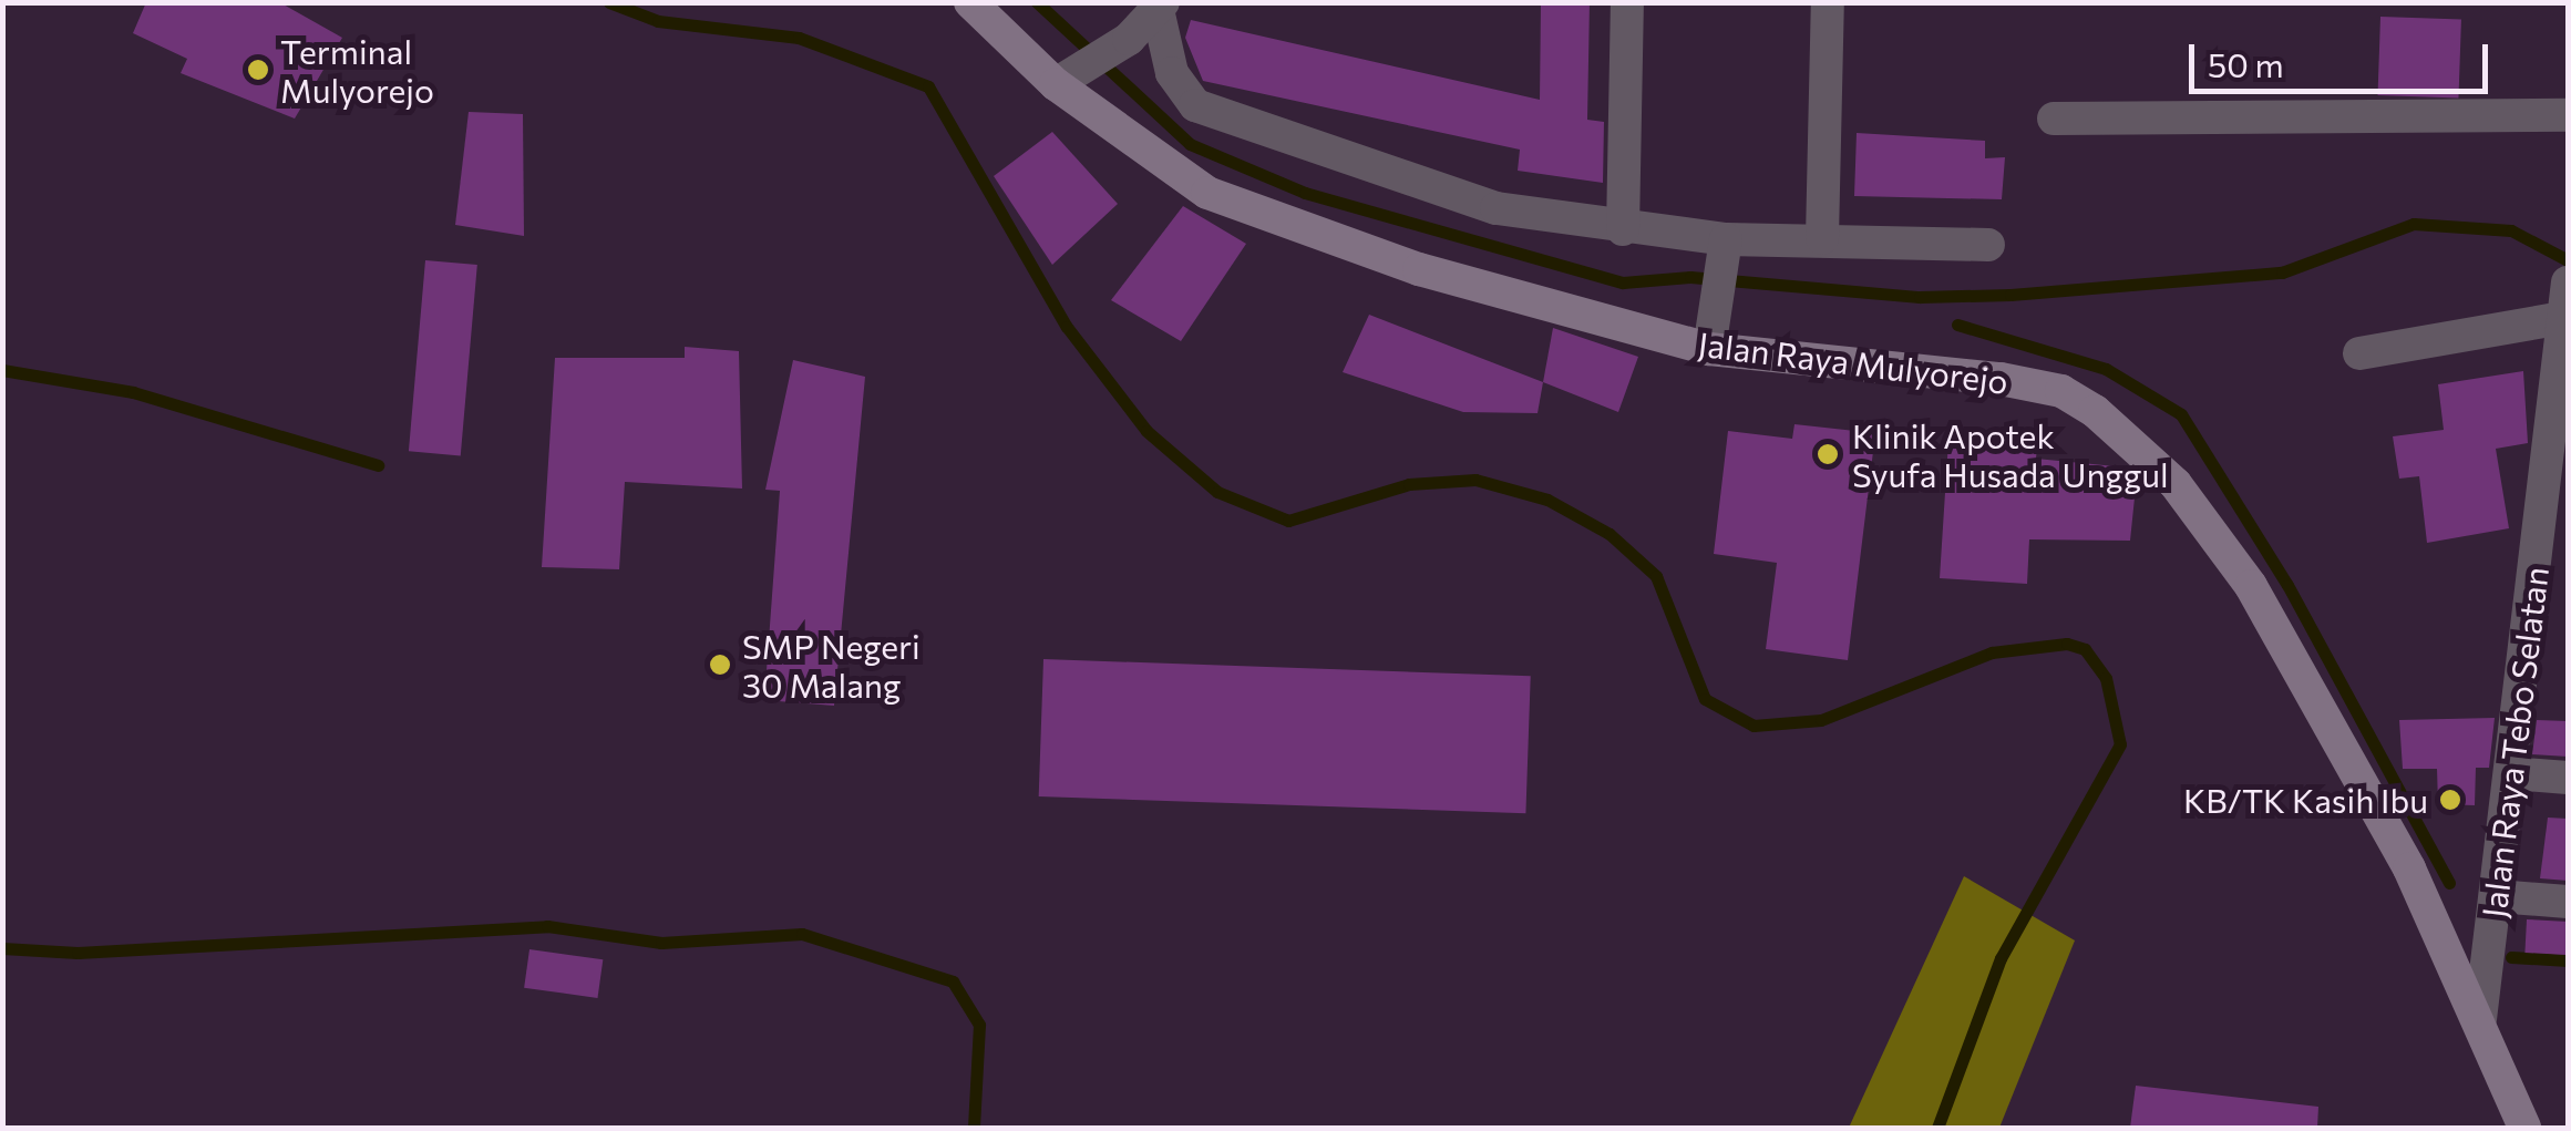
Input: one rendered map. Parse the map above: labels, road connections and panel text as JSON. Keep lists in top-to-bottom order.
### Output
{
  "streets": {
    "main road": ["Jalan Raya Mulyorejo", "Jalan Raya Tebo Selatan"]
  },
  "crossings": [
    ["Jalan Raya Mulyorejo", "Jalan Raya Tebo Selatan"]
  ],
  "places": [
    "Terminal Mulyorejo",
    "Klinik Apotek Syufa Husada Unggul",
    "SMP Negeri 30 Malang",
    "KB/TK Kasih Ibu"
  ],
  "scale_bar": "50 m"
}
